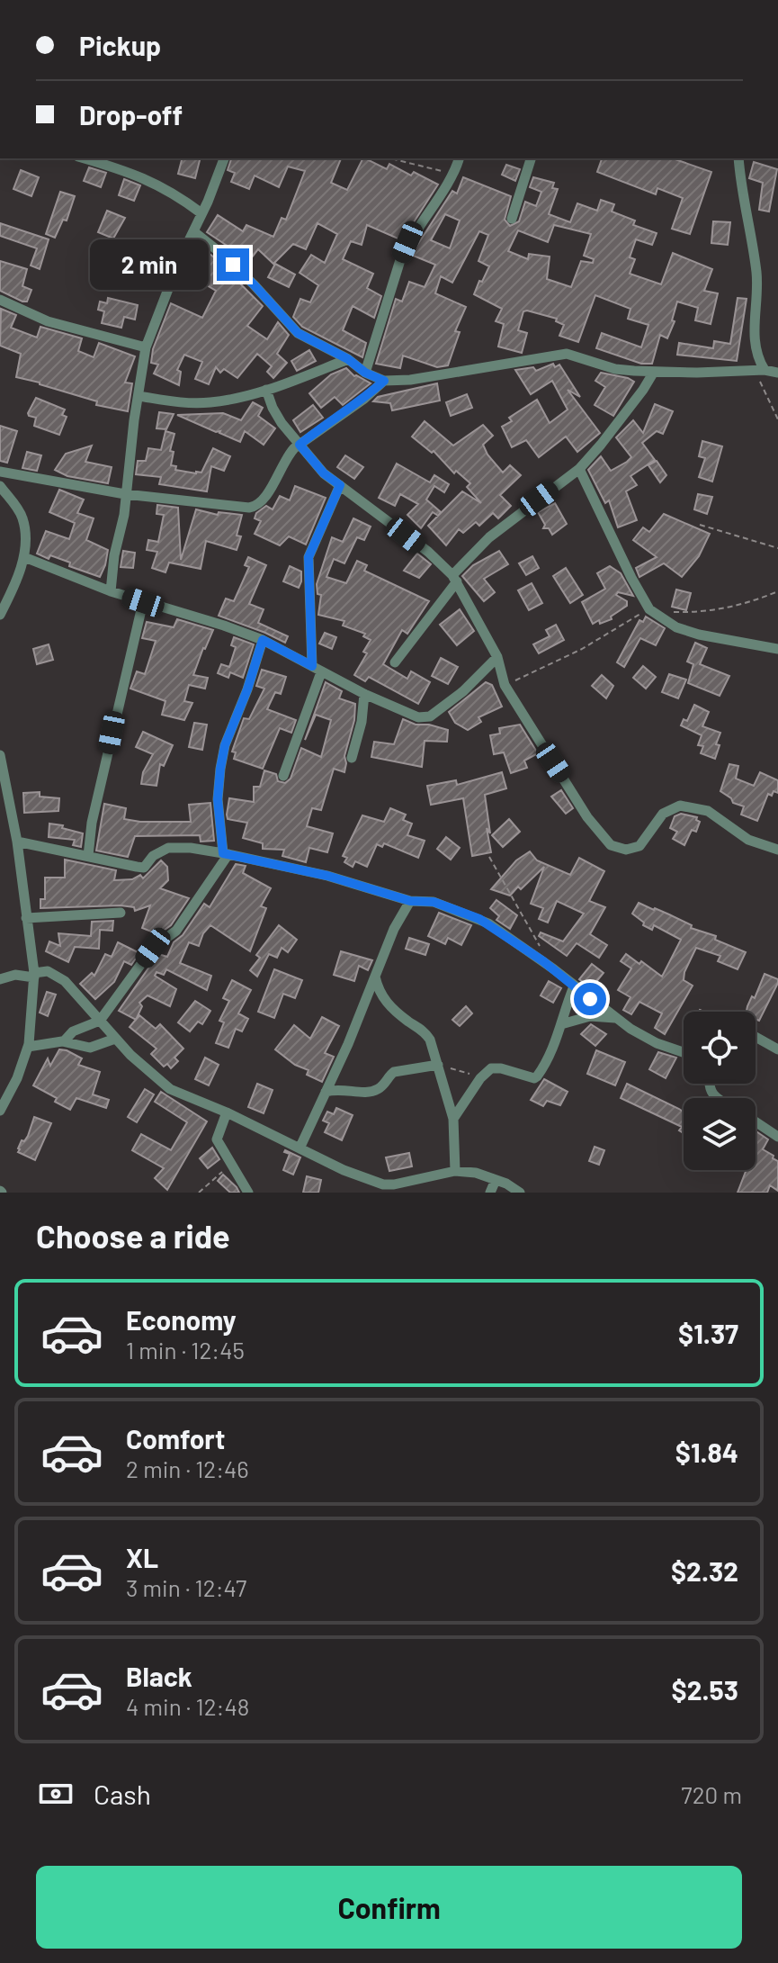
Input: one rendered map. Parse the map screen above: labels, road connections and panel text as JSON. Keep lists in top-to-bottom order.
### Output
{
  "page": {
    "banner": ["Pickup", "Drop-off"],
    "bubble": "2 min",
    "heading": "Choose a ride",
    "list": [
      {
        "name": "Economy",
        "note": "1 min · 12:45",
        "value": "$1.37"
      },
      {
        "name": "Comfort",
        "note": "2 min · 12:46",
        "value": "$1.84"
      },
      {
        "name": "XL",
        "note": "3 min · 12:47",
        "value": "$2.32"
      },
      {
        "name": "Black",
        "note": "4 min · 12:48",
        "value": "$2.53"
      }
    ],
    "pay": ["Cash", "720 m"],
    "buttons": "Confirm"
  }
}
